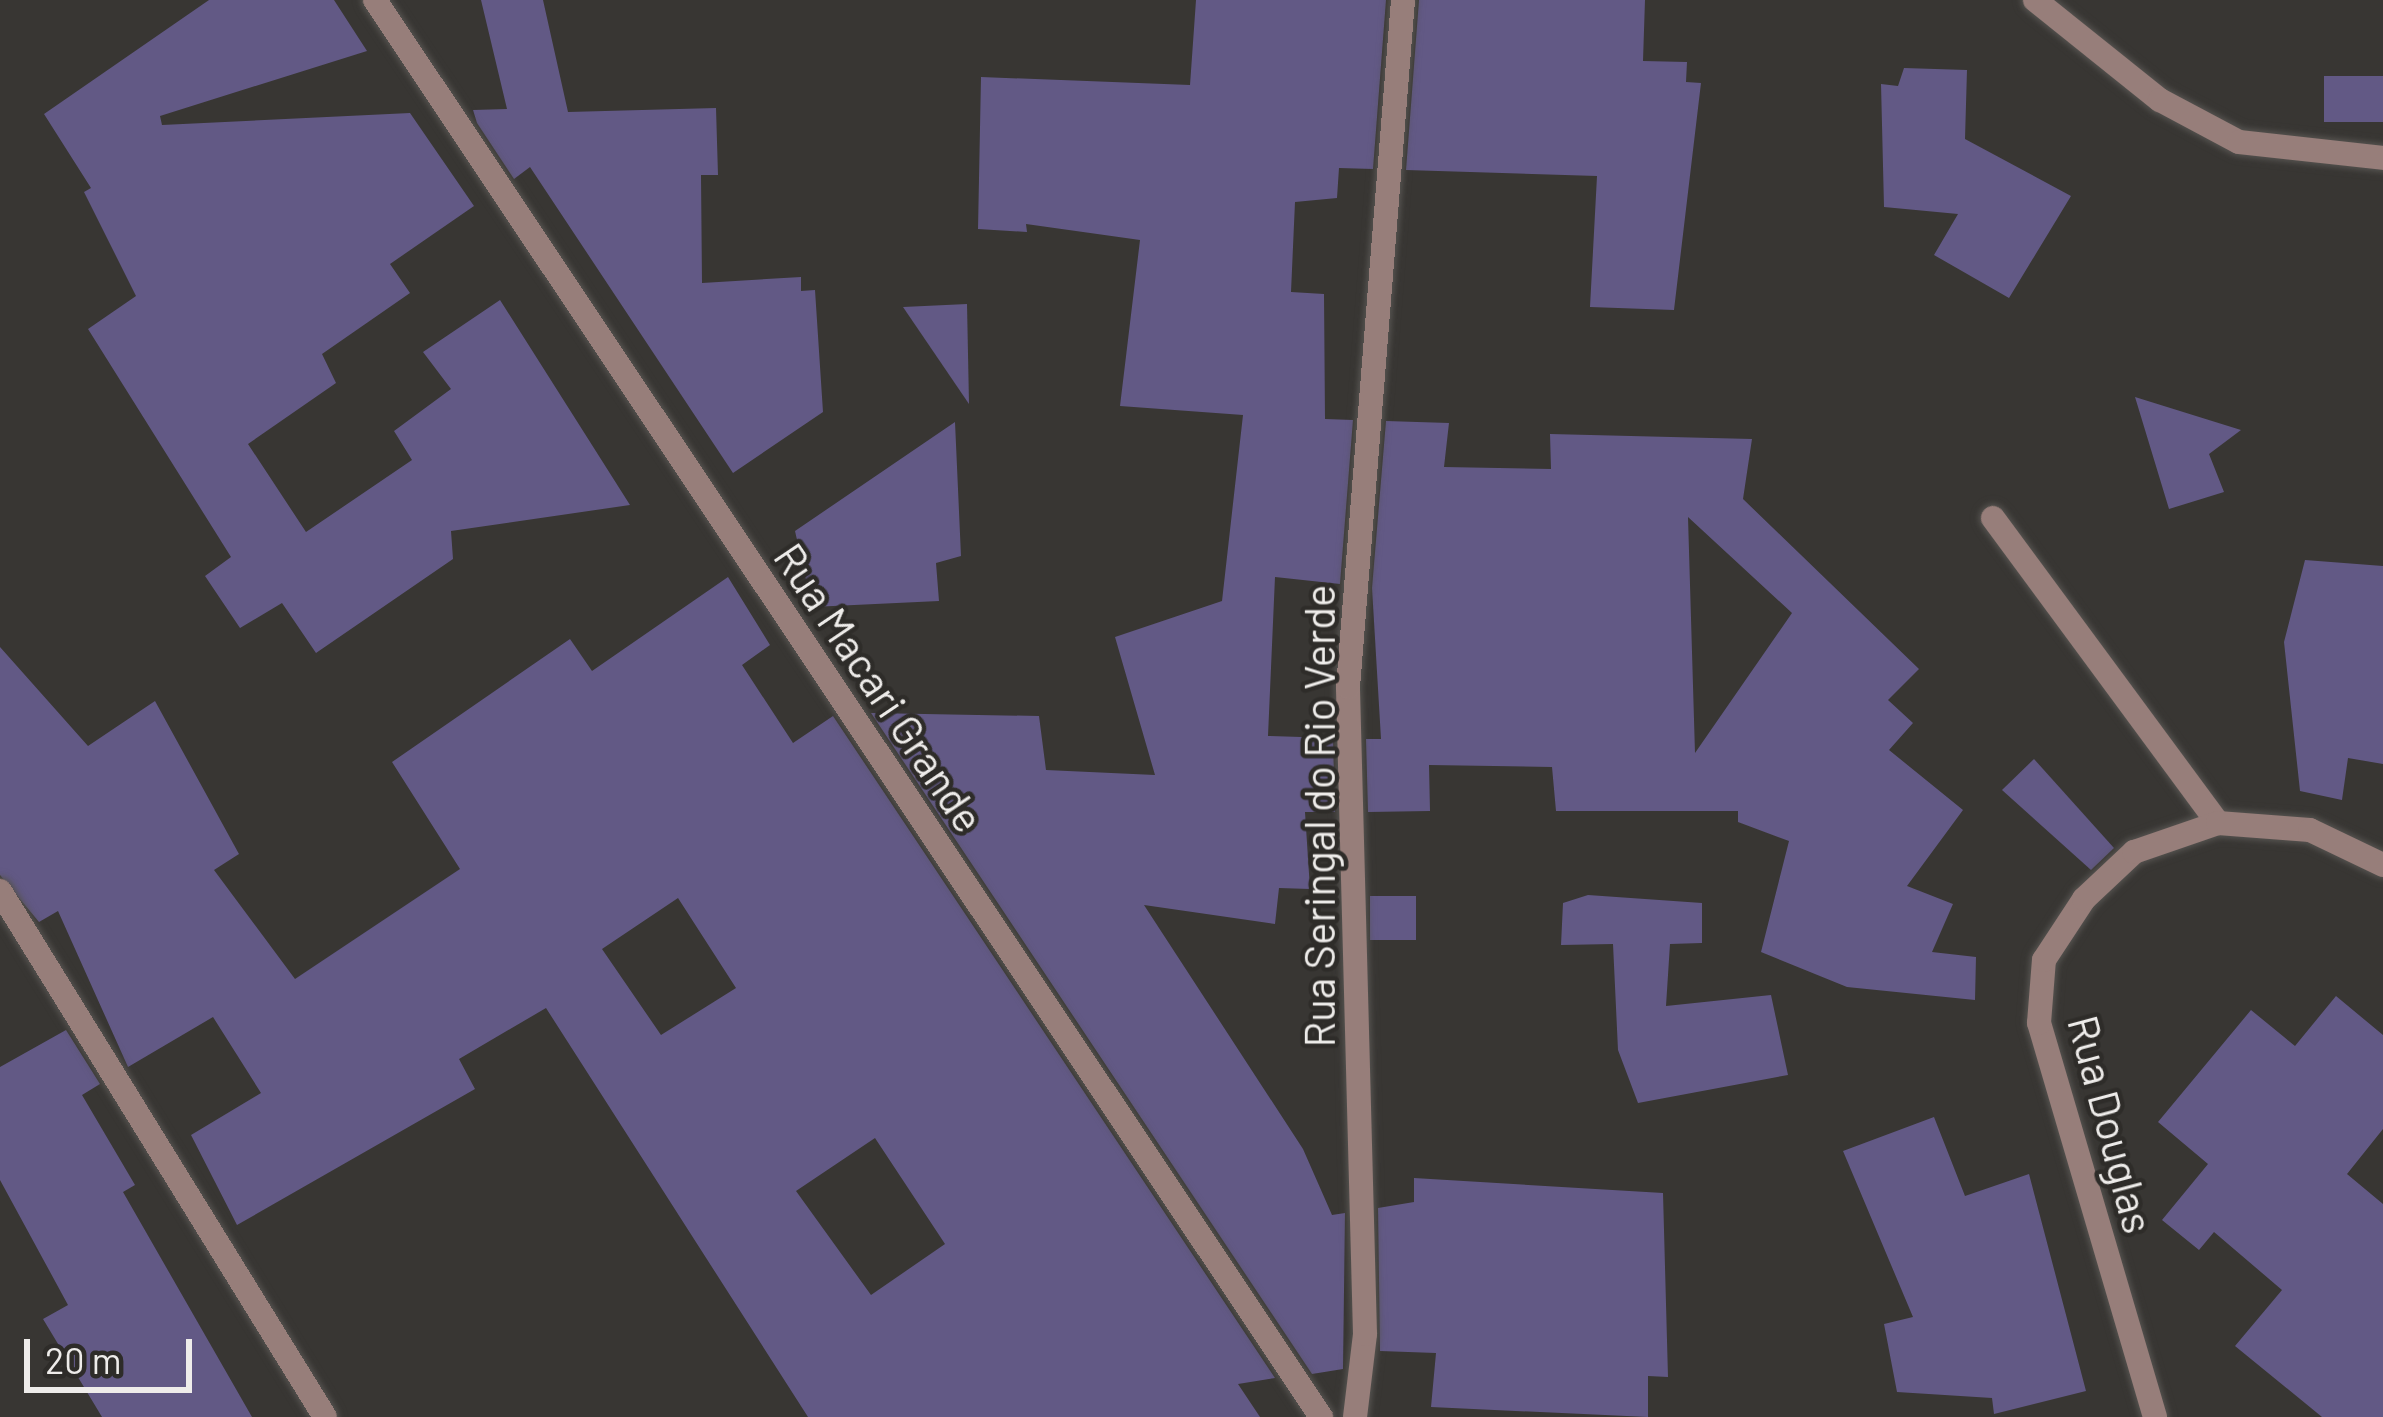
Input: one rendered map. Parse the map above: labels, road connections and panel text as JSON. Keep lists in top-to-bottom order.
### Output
{
  "streets": {
    "street": ["Rua Macari Grande", "Rua Seringal do Rio Verde", "Rua Douglas"]
  },
  "scale_bar": "20 m"
}
